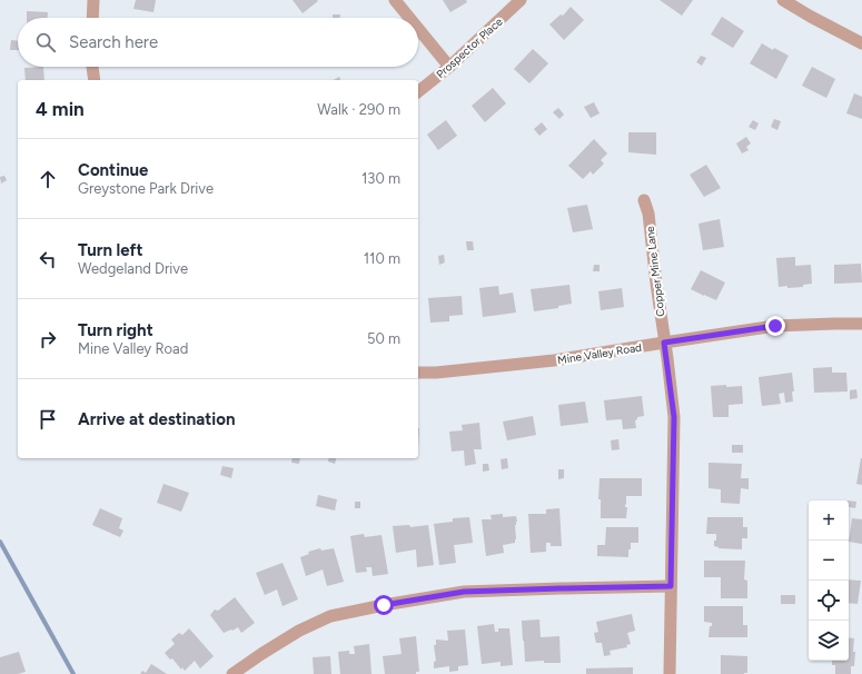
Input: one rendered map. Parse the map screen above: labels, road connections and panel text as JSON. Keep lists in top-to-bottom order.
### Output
{
  "streets": {
    "street": ["Prospector Place", "Copper Mine Lane", "Mine Valley Road"]
  },
  "crossings": [
    ["Copper Mine Lane", "Mine Valley Road"]
  ],
  "page": {
    "search": "Search here",
    "heading": ["4 min", "Walk · 290 m"],
    "list": [
      ["Continue", "Greystone Park Drive", "130 m"],
      ["Turn left", "Wedgeland Drive", "110 m"],
      ["Turn right", "Mine Valley Road", "50 m"],
      "Arrive at destination"
    ],
    "map_buttons": ["+", "−"]
  }
}
